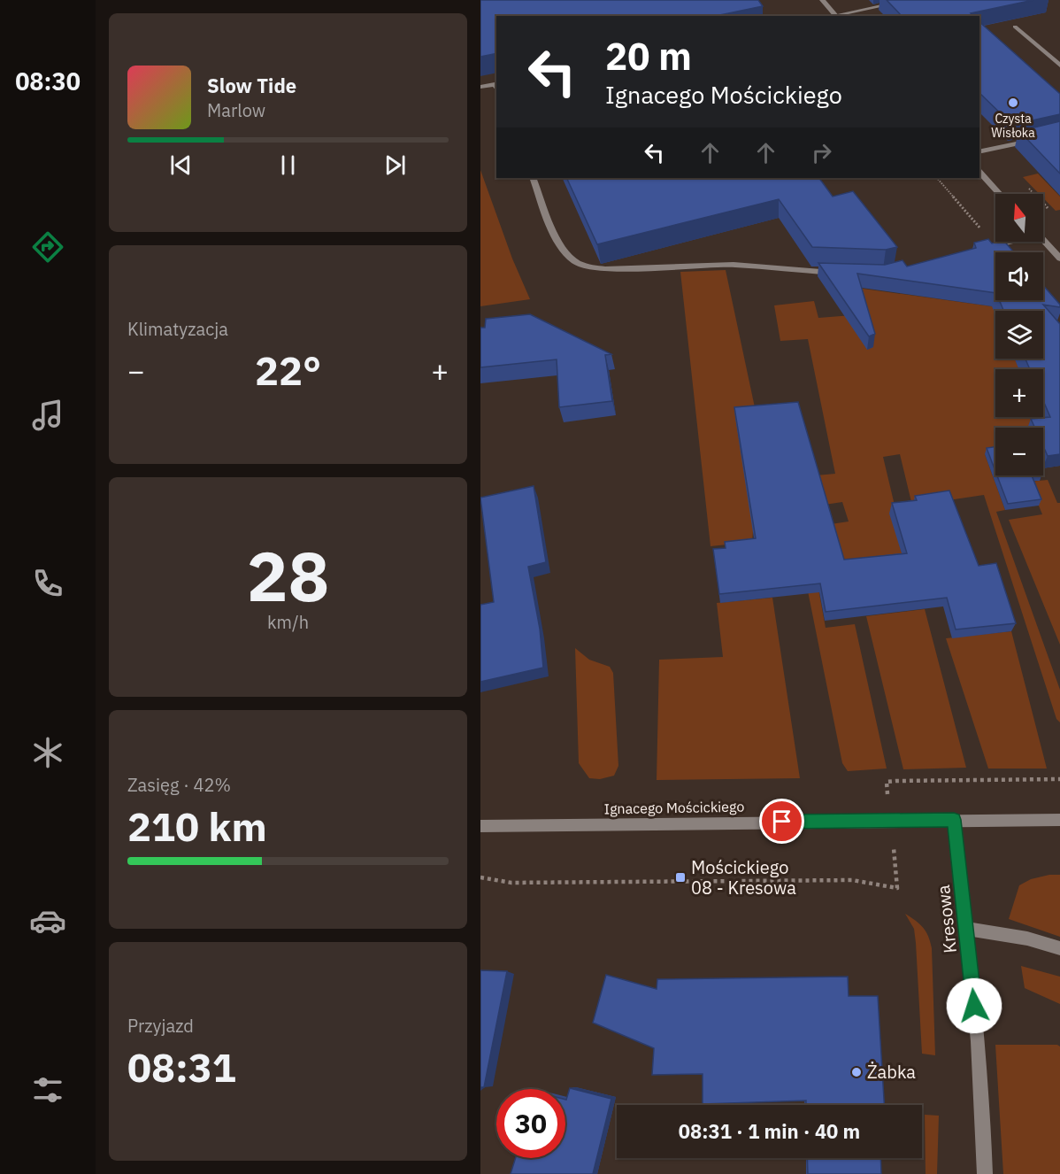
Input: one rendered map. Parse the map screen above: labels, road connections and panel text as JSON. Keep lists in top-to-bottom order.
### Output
{
  "streets": {
    "street": ["Ignacego Mościckiego", "Kresowa"]
  },
  "crossings": [
    ["Ignacego Mościckiego", "Kresowa"]
  ],
  "places": {
    "other": ["Czysta Wisłoka", "Żabka"],
    "transit": ["Mościckiego 08 - Kresowa"]
  },
  "north": "top",
  "page": {
    "tabs": "08:30",
    "turn": ["20 m", "Ignacego Mościckiego"],
    "song": ["Slow Tide", "Marlow"],
    "map_buttons": ["+", "−"],
    "tile": [
      "Klimatyzacja",
      ["28", "km/h"],
      ["Zasięg · 42%", "210 km"],
      ["Przyjazd", "08:31"]
    ],
    "heat": ["−", "22°", "+"],
    "limit": "30",
    "trip": "08:31 · 1 min · 40 m"
  }
}
